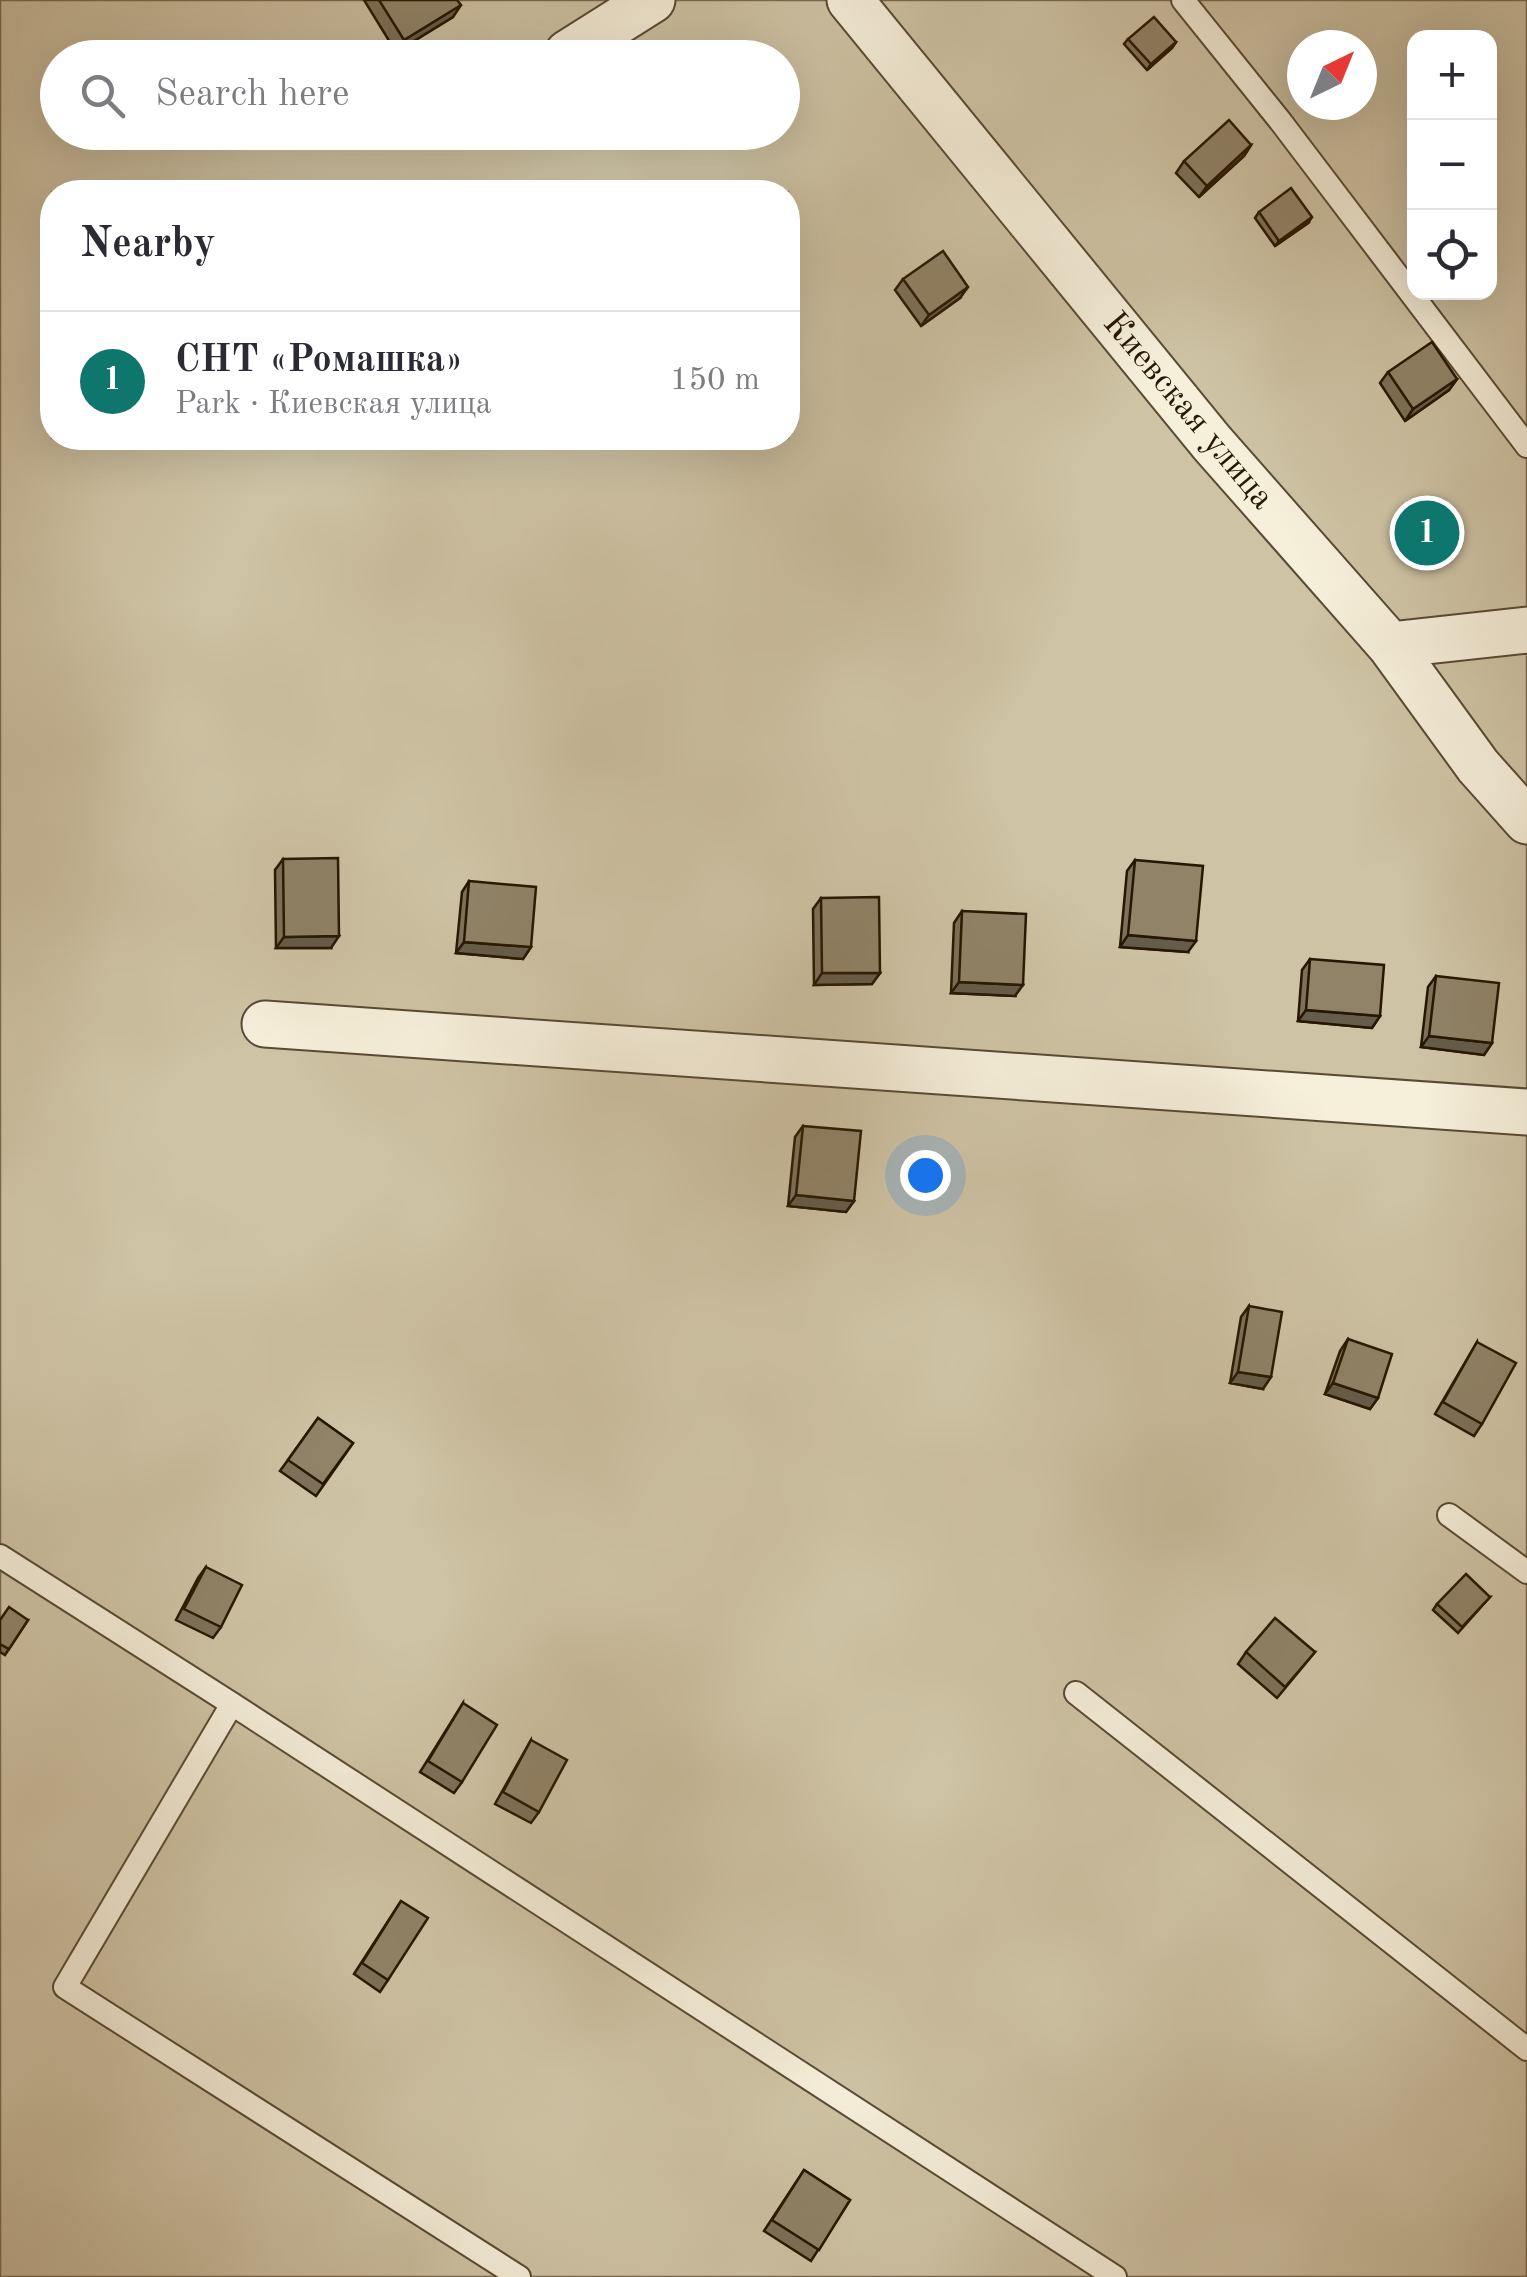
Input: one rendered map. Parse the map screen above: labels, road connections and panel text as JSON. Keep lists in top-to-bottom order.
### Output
{
  "streets": {
    "street": ["Киевская улица"]
  },
  "north": "top right",
  "page": {
    "map_buttons": ["+", "−"],
    "search": "Search here",
    "heading": "Nearby",
    "list": [
      {
        "mark": "1",
        "name": "СНТ «Ромашка»",
        "note": "Park · Киевская улица",
        "value": "150 m"
      }
    ],
    "pins": "1"
  }
}
